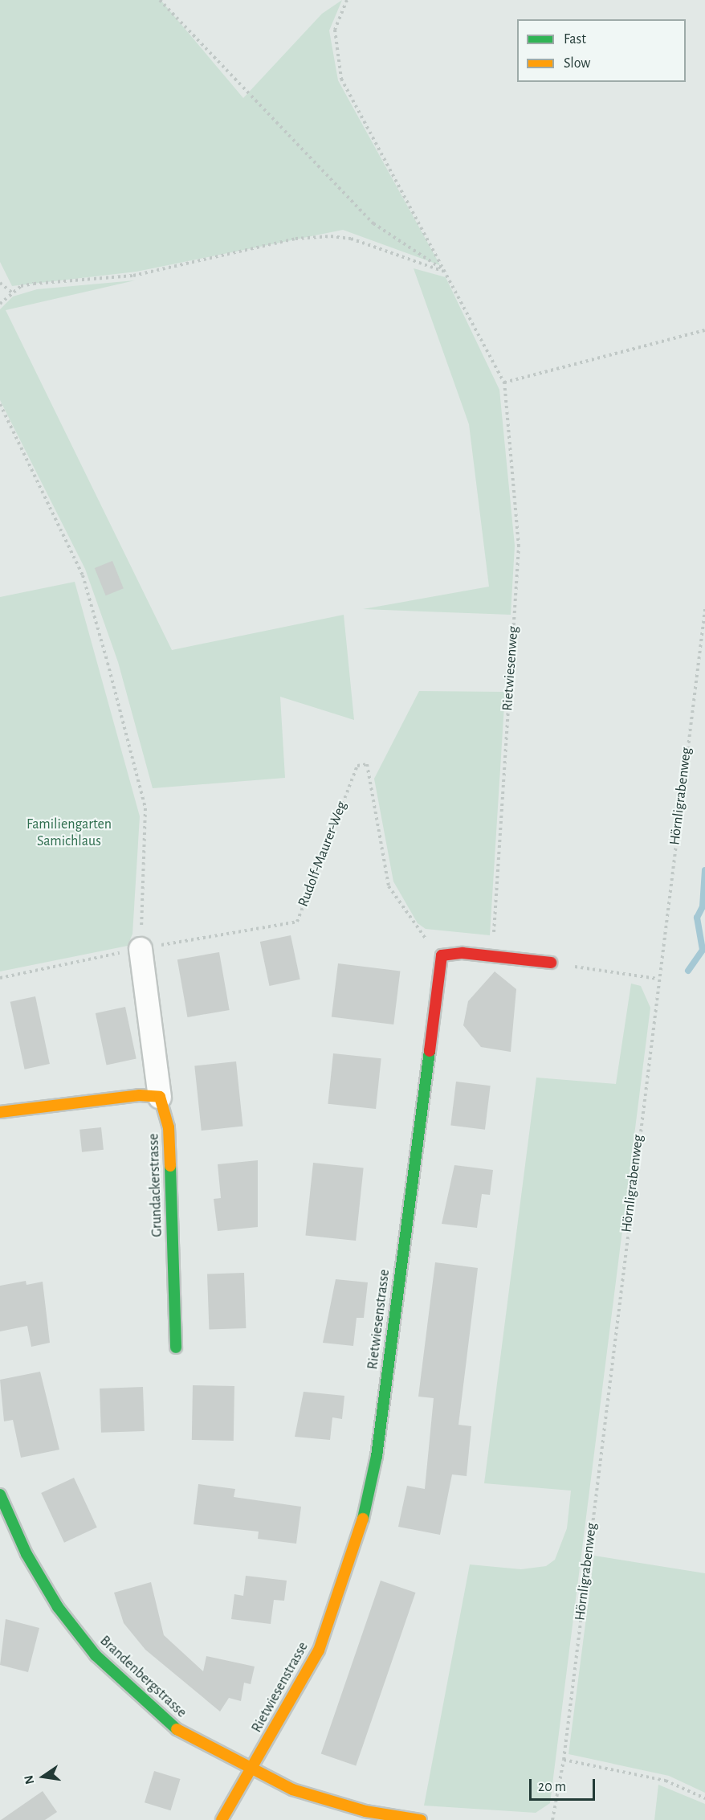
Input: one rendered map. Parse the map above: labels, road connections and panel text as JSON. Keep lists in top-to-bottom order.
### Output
{
  "streets": {
    "street": ["Grundackerstrasse", "Rietwiesenstrasse", "Brandenbergstrasse"],
    "path": ["Rietwiesenweg", "Hörnligrabenweg", "Rudolf-Maurer-Weg"]
  },
  "crossings": [
    ["Rudolf-Maurer-Weg", "Rietwiesenstrasse"],
    ["Rietwiesenstrasse", "Brandenbergstrasse"]
  ],
  "parks": ["Familiengarten Samichlaus"],
  "legend": ["Fast", "Slow"],
  "scale_bar": "20 m",
  "north": "left"
}
